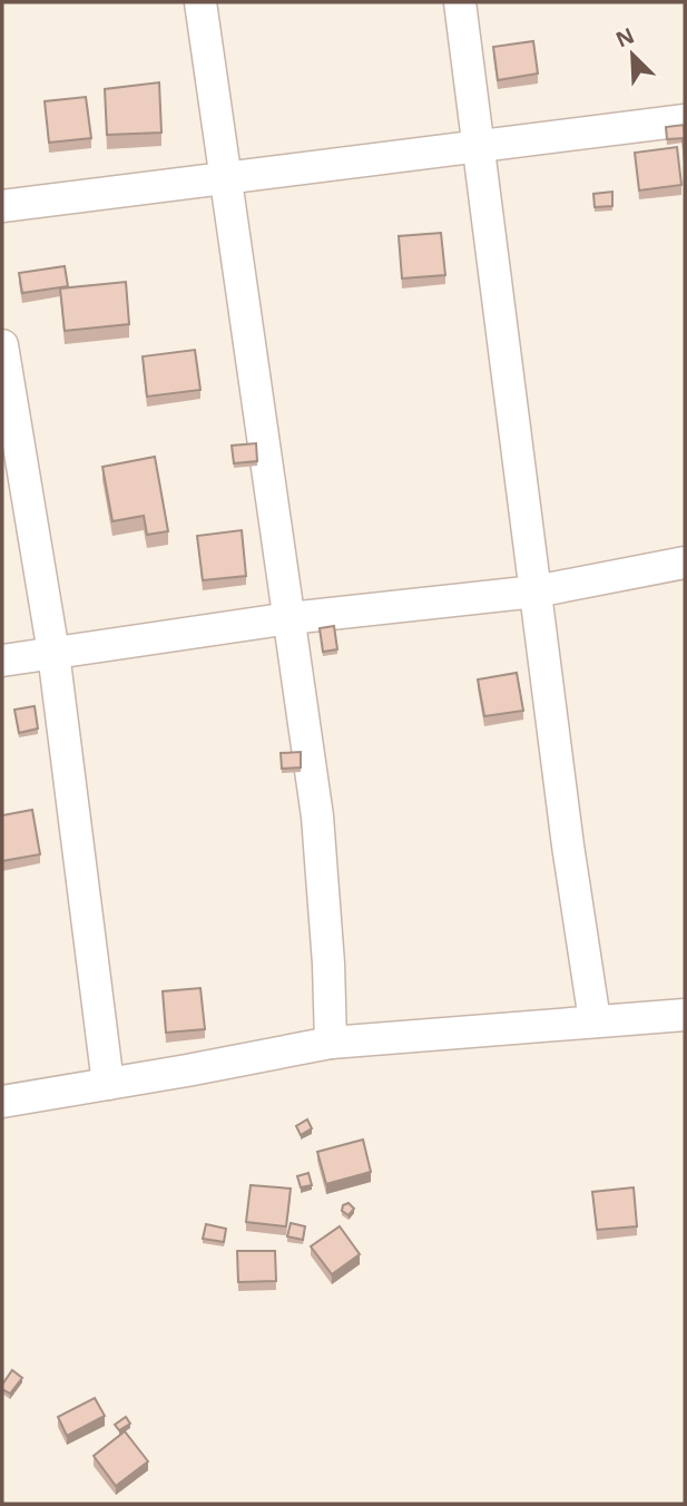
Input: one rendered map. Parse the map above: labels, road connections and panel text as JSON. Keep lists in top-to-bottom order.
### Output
{
  "north": "top left"
}
